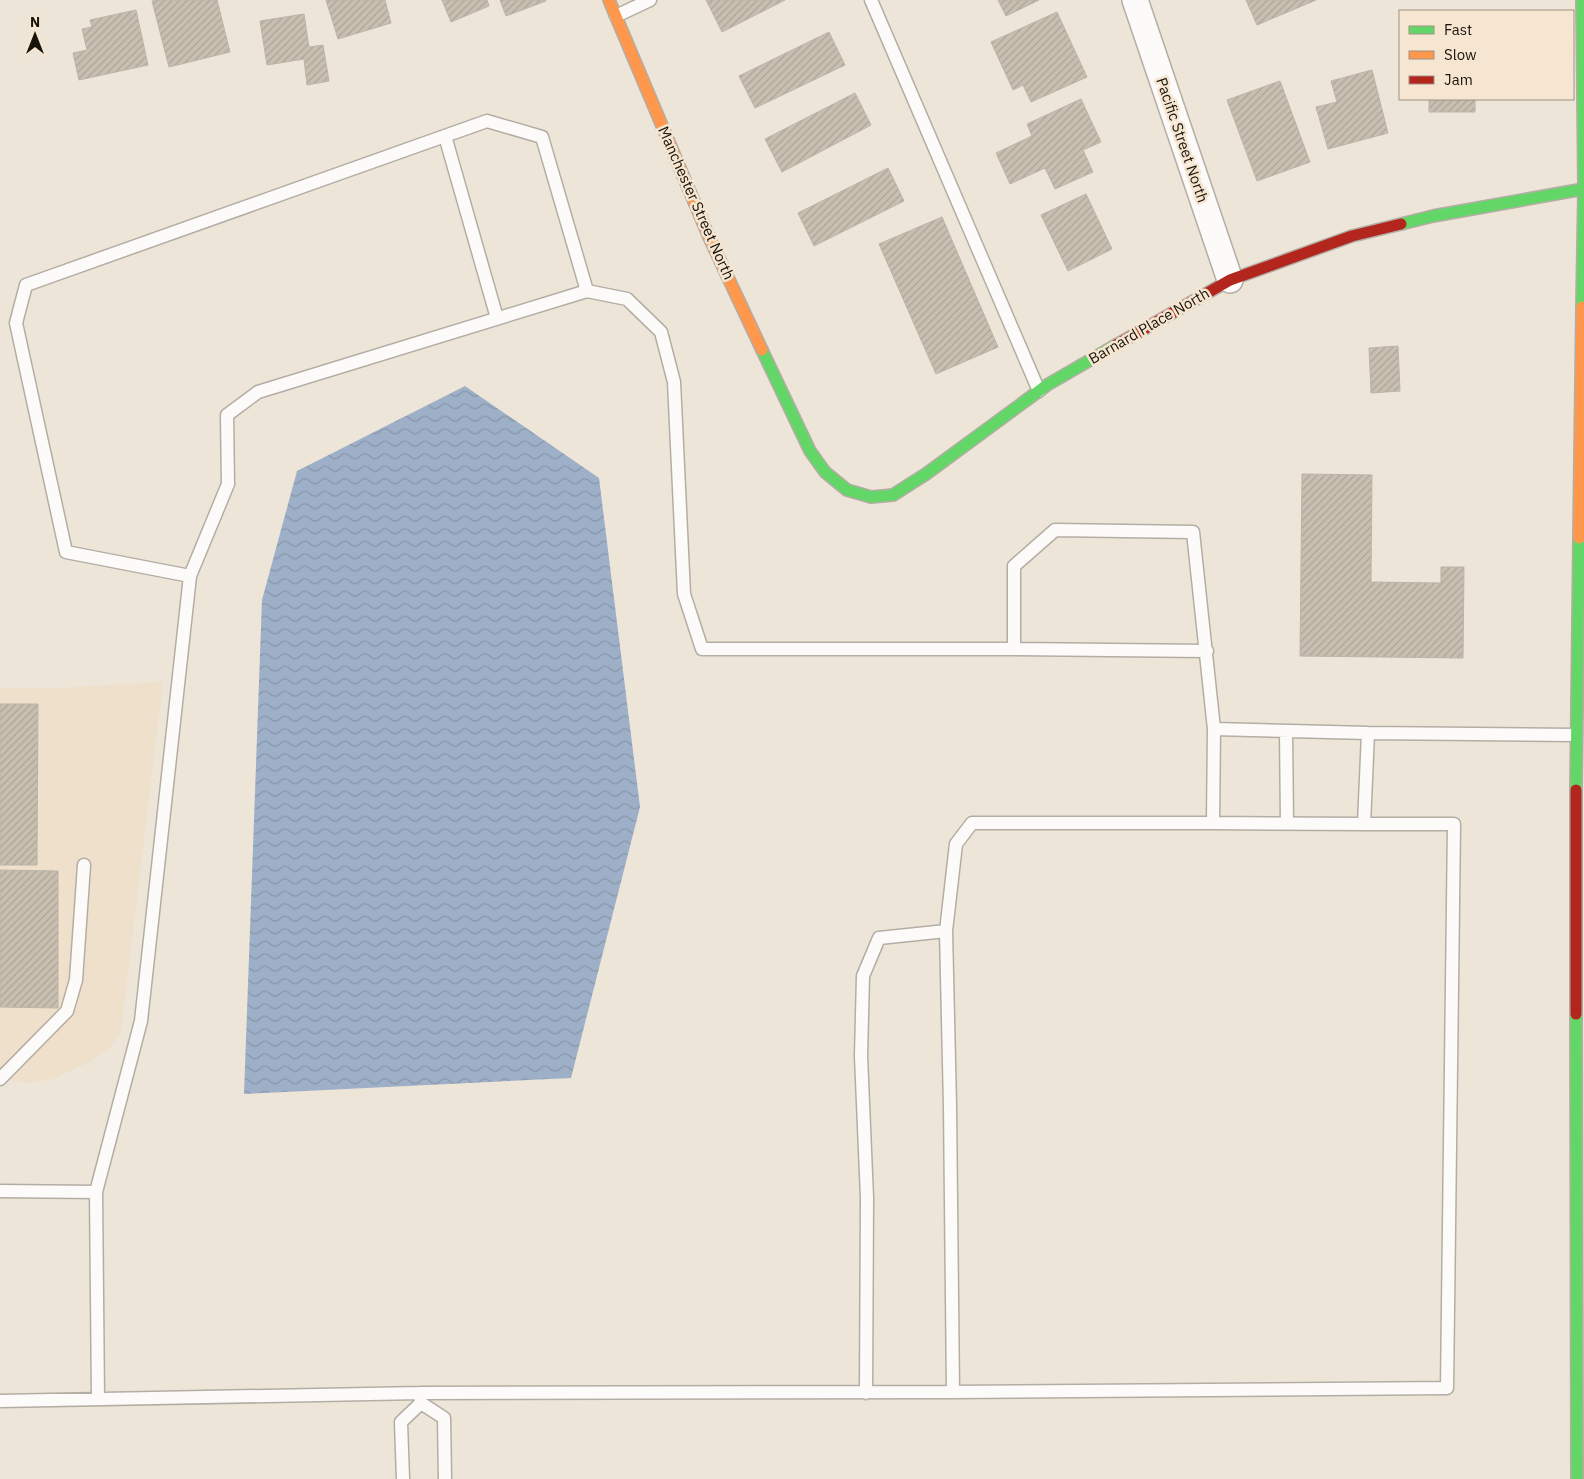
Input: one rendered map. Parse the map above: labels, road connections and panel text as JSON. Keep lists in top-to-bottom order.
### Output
{
  "streets": {
    "street": ["Pacific Street North", "Manchester Street North", "Barnard Place North"]
  },
  "crossings": [
    ["Pacific Street North", "Barnard Place North"],
    ["Manchester Street North", "Barnard Place North"]
  ],
  "legend": ["Fast", "Slow", "Jam"],
  "north": "top"
}
